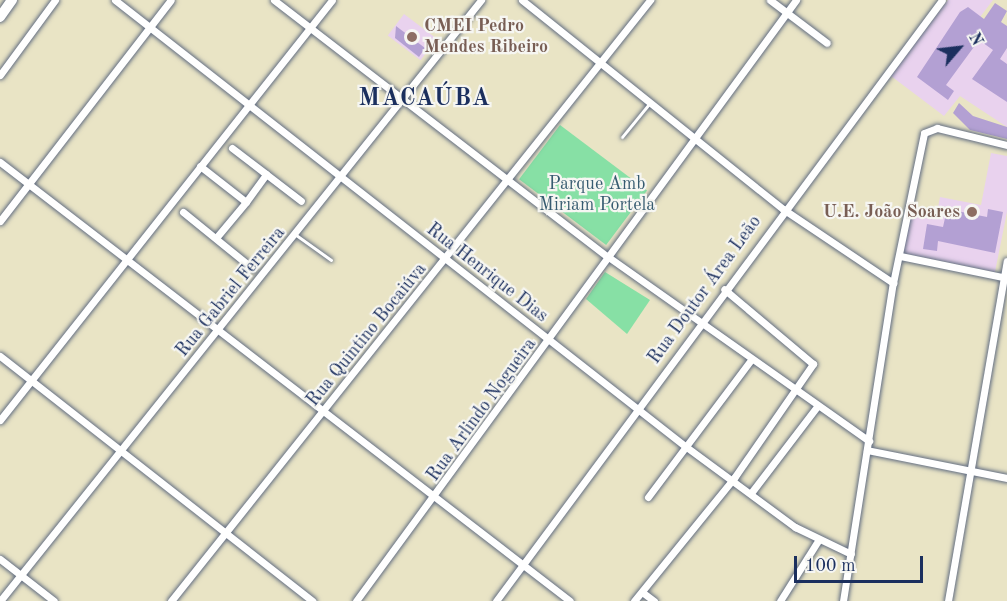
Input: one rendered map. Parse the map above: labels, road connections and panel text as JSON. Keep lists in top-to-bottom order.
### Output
{
  "streets": {
    "street": [
      "Rua Henrique Dias",
      "Rua Doutor Área Leão",
      "Rua Gabriel Ferreira",
      "Rua Quintino Bocaiúva",
      "Rua Arlindo Nogueira"
    ]
  },
  "crossings": [
    ["Rua Henrique Dias", "Rua Doutor Área Leão"],
    ["Rua Henrique Dias", "Rua Gabriel Ferreira"],
    ["Rua Henrique Dias", "Rua Quintino Bocaiúva"],
    ["Rua Henrique Dias", "Rua Arlindo Nogueira"]
  ],
  "districts": ["MACAÚBA"],
  "parks": ["Parque Amb Miriam Portela"],
  "places": ["CMEI Pedro Mendes Ribeiro", "U.E. João Soares"],
  "scale_bar": "100 m",
  "north": "top right"
}
